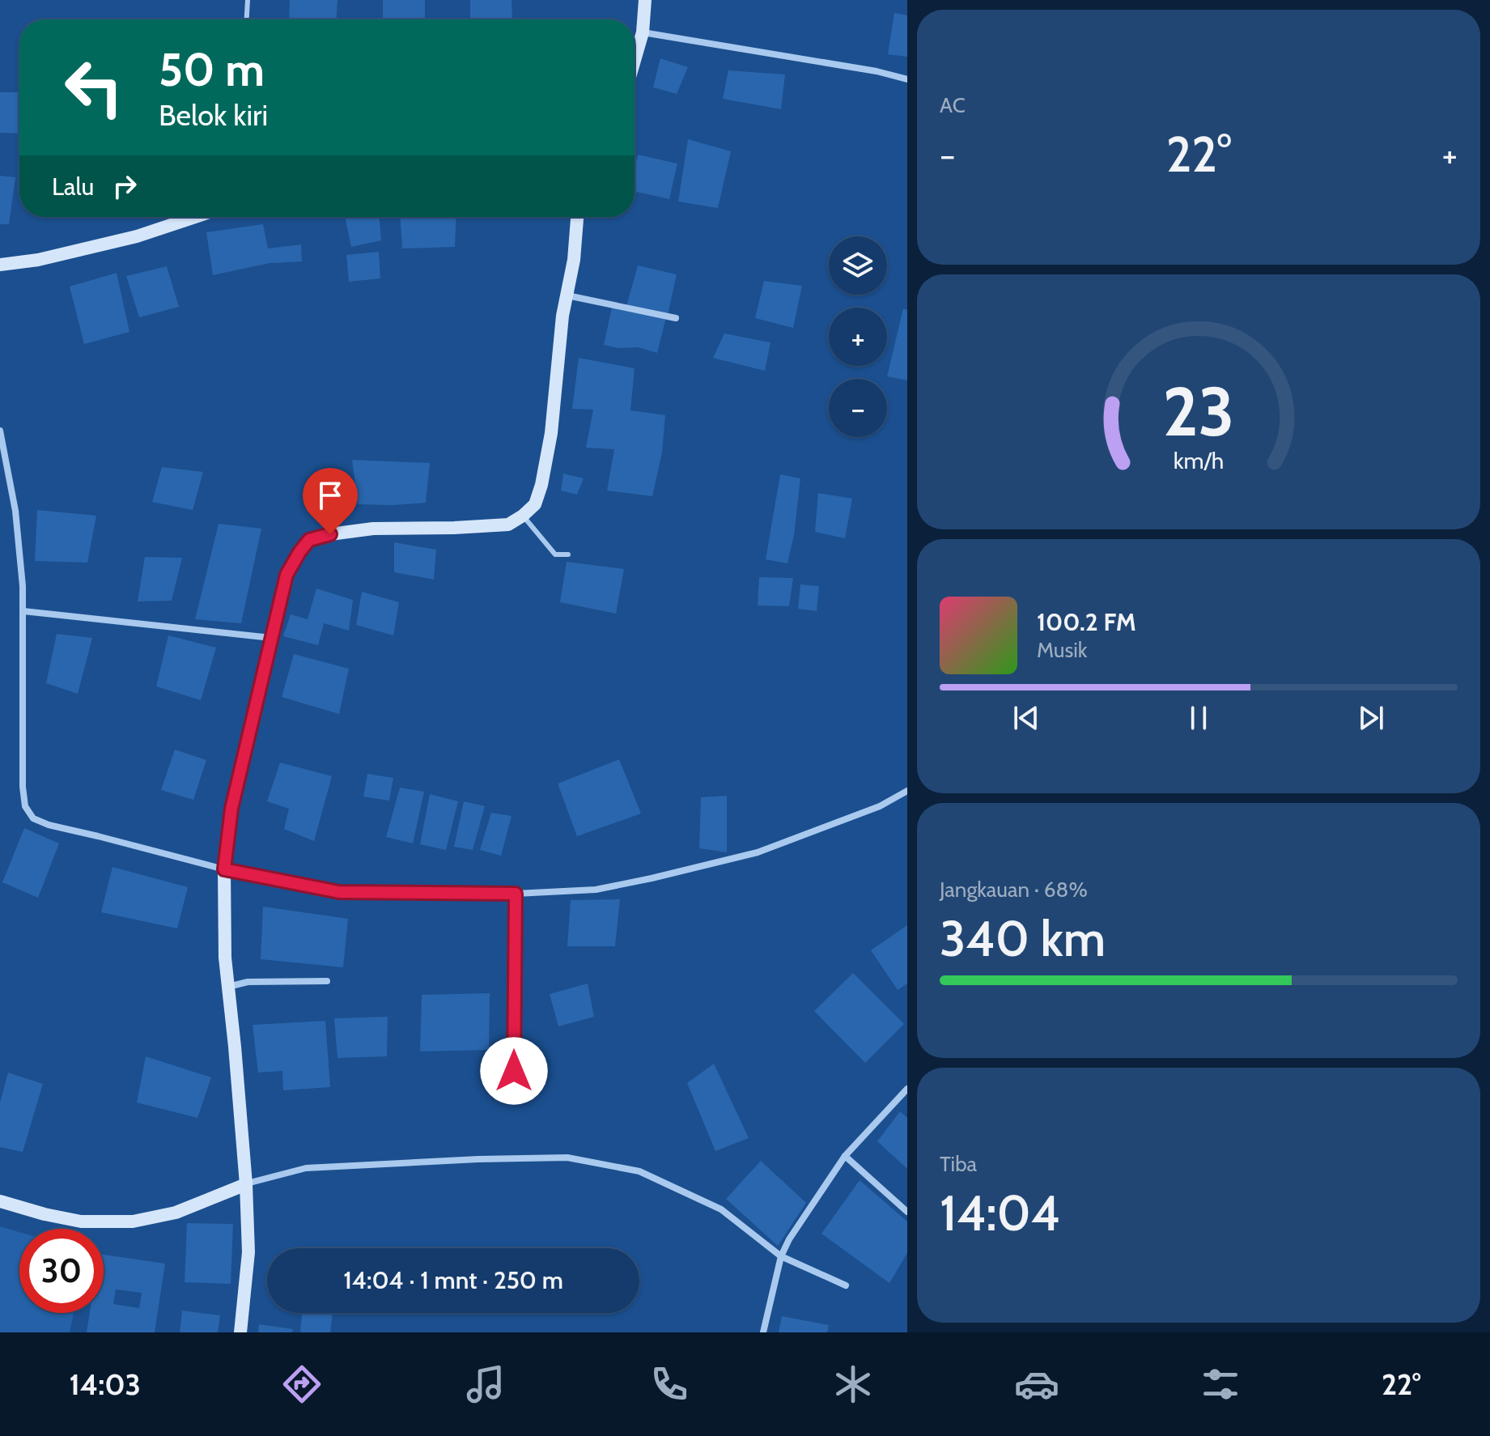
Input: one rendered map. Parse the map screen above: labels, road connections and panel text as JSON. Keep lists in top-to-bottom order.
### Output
{
  "page": {
    "tile": [
      "AC",
      ["Jangkauan · 68%", "340 km"],
      ["Tiba", "14:04"]
    ],
    "turn": ["50 m", "Belok kiri"],
    "heat": ["−", "22°", "+"],
    "then": "Lalu",
    "map_buttons": ["+", "−"],
    "song": ["100.2 FM", "Musik"],
    "limit": "30",
    "trip": "14:04 · 1 mnt · 250 m",
    "tabs": ["14:03", "22°"],
    "gauge": ["23", "km/h"]
  }
}
